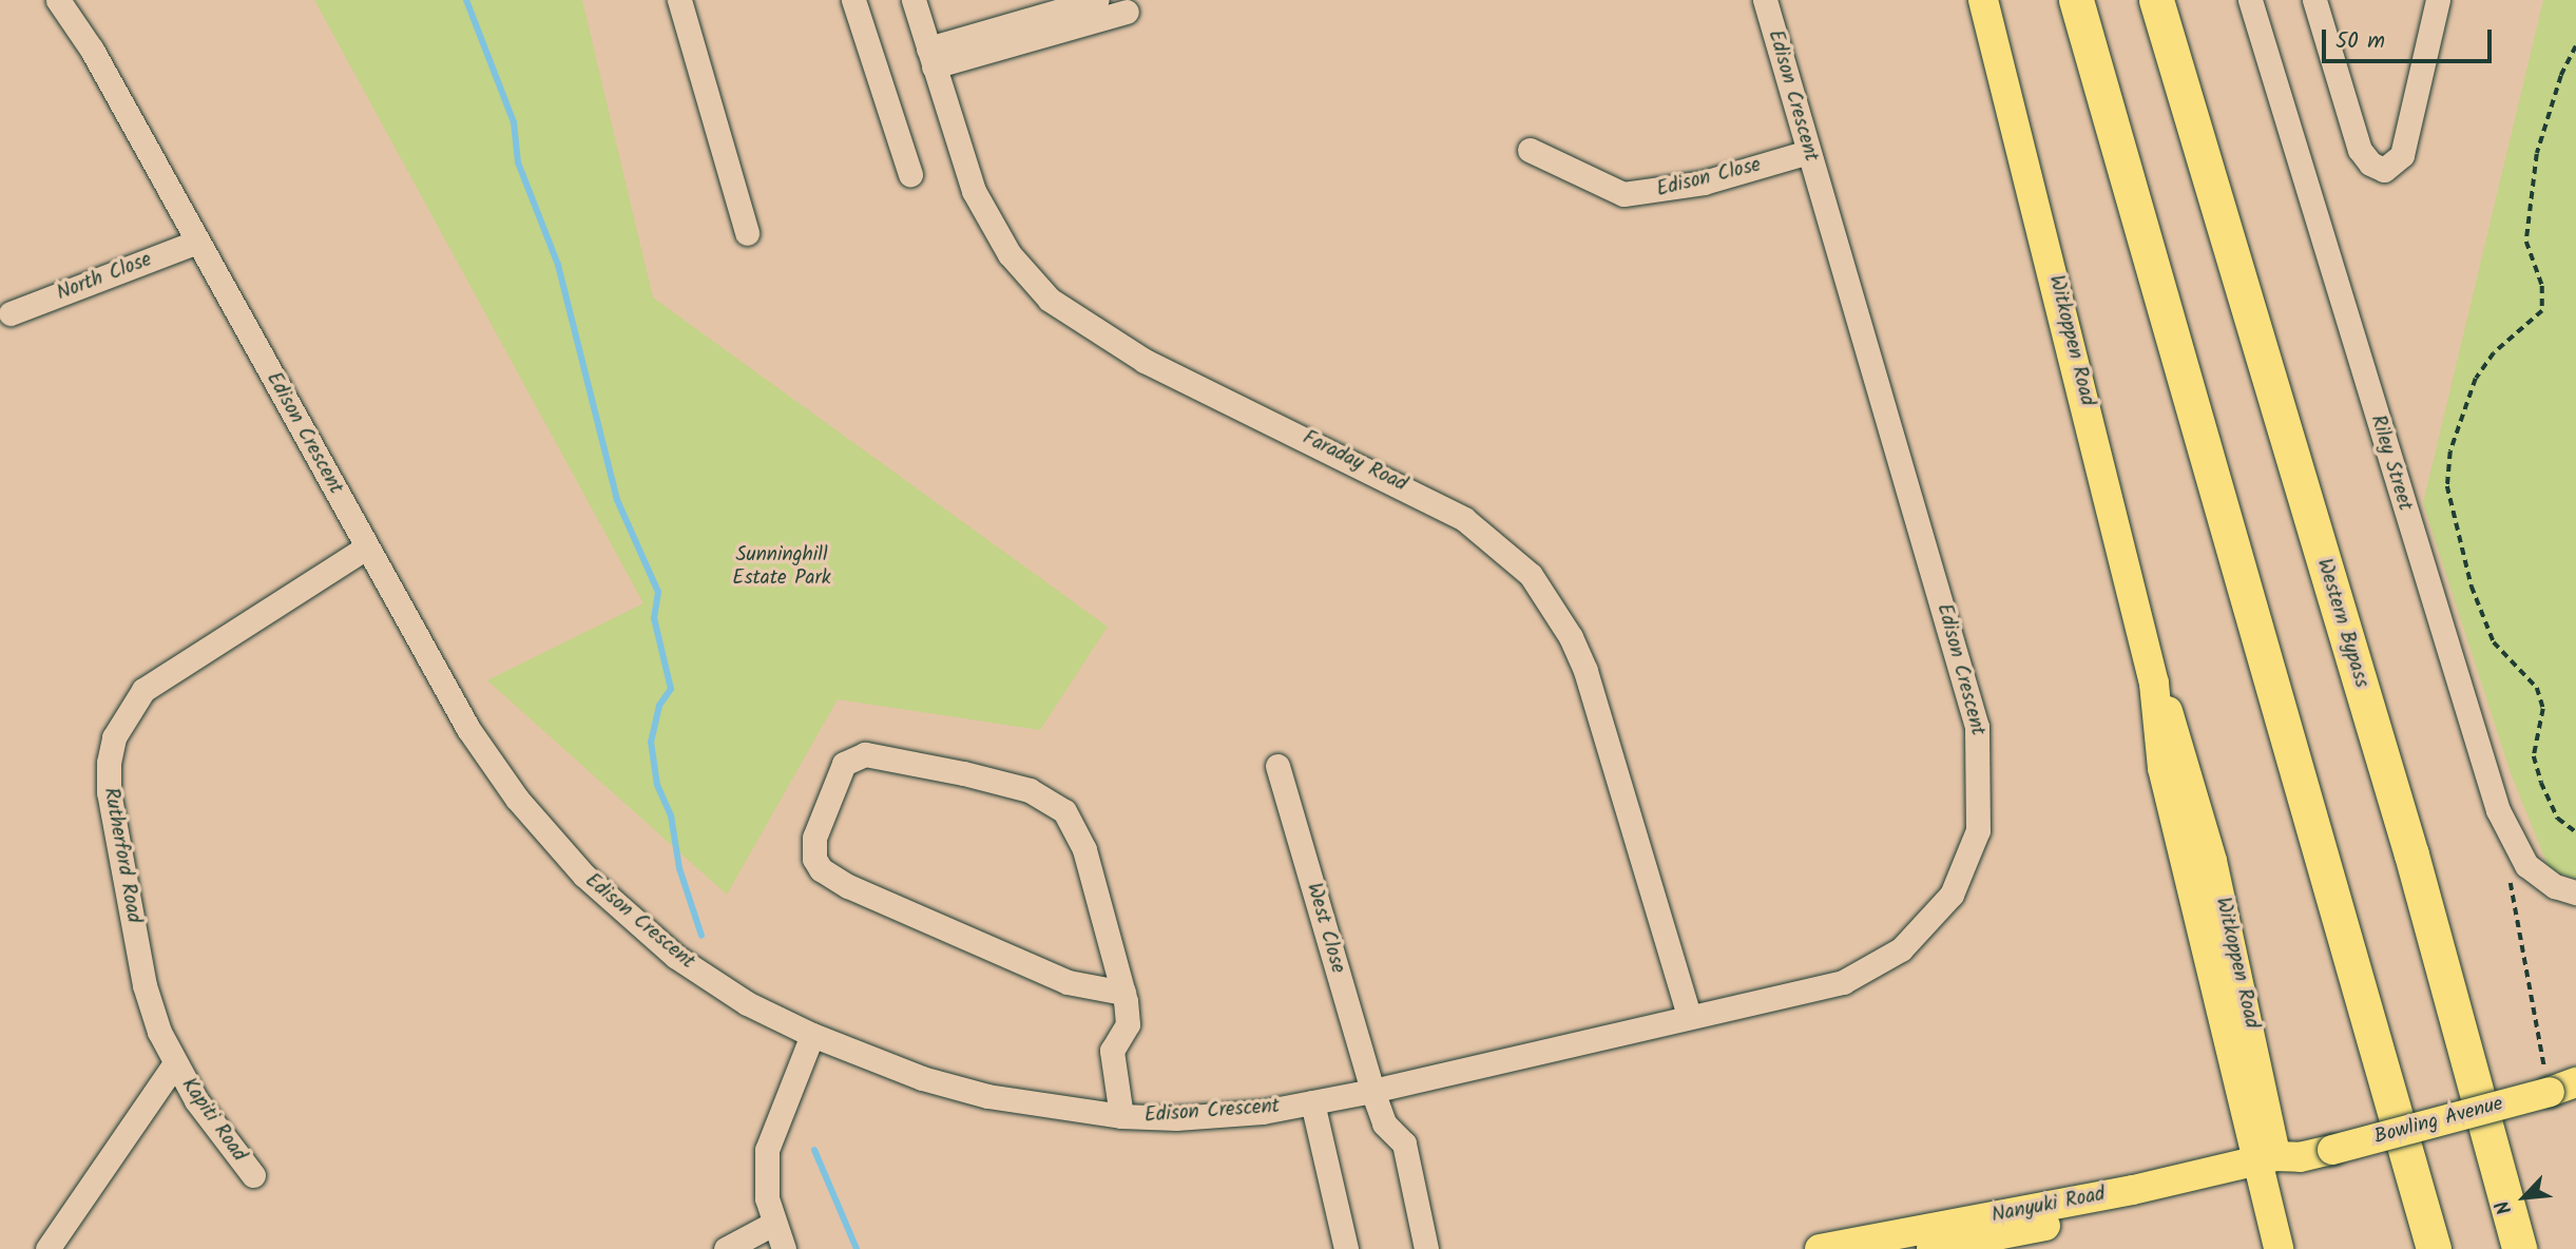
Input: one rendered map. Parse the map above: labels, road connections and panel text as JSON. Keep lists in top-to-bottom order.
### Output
{
  "streets": {
    "highway": ["Western Bypass"],
    "main road": ["Witkoppen Road", "Bowling Avenue", "Nanyuki Road"],
    "street": [
      "Edison Crescent",
      "Edison Close",
      "North Close",
      "Faraday Road",
      "Riley Street",
      "Rutherford Road",
      "West Close",
      "Kapiti Road"
    ]
  },
  "crossings": [
    ["Edison Crescent", "Edison Close"],
    ["Edison Crescent", "North Close"],
    ["Edison Crescent", "Faraday Road"],
    ["Edison Crescent", "Rutherford Road"],
    ["Edison Crescent", "West Close"],
    ["Witkoppen Road", "Bowling Avenue"],
    ["Witkoppen Road", "Nanyuki Road"],
    ["Rutherford Road", "Kapiti Road"],
    ["Bowling Avenue", "Nanyuki Road"]
  ],
  "parks": ["Sunninghill Estate Park"],
  "scale_bar": "50 m",
  "north": "bottom left"
}
